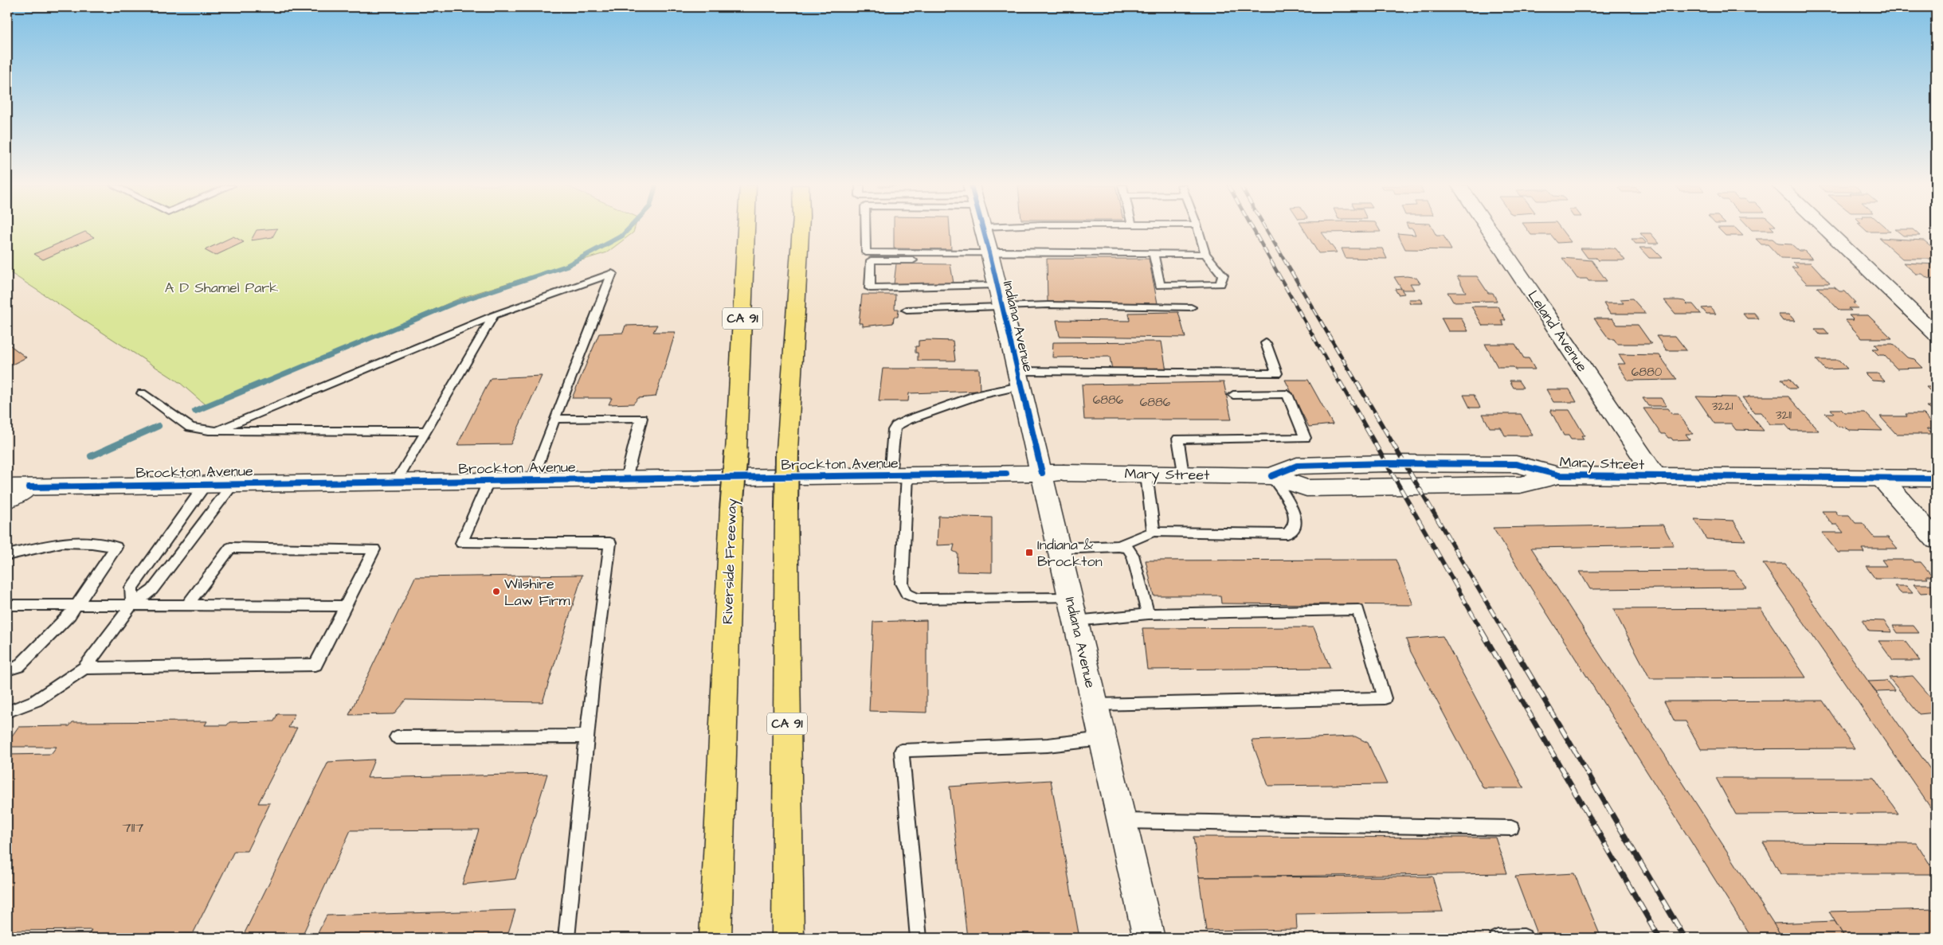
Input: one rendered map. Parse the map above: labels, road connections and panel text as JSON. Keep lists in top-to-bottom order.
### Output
{
  "streets": {
    "highway": ["CA 91", "Riverside Freeway"],
    "main road": [
      "Indiana Avenue",
      "Leland Avenue",
      "Mary Street",
      "Brockton Avenue"
    ]
  },
  "crossings": [
    ["Indiana Avenue", "Mary Street"],
    ["Indiana Avenue", "Brockton Avenue"],
    ["Leland Avenue", "Mary Street"],
    ["Mary Street", "Brockton Avenue"]
  ],
  "parks": ["A D Shamel Park"],
  "places": {
    "transit": ["Indiana & Brockton"],
    "other": ["Wilshire Law Firm"]
  },
  "house_numbers": [
    "6880",
    "6886",
    "6886",
    "3221",
    "3211",
    "7117"
  ]
}
